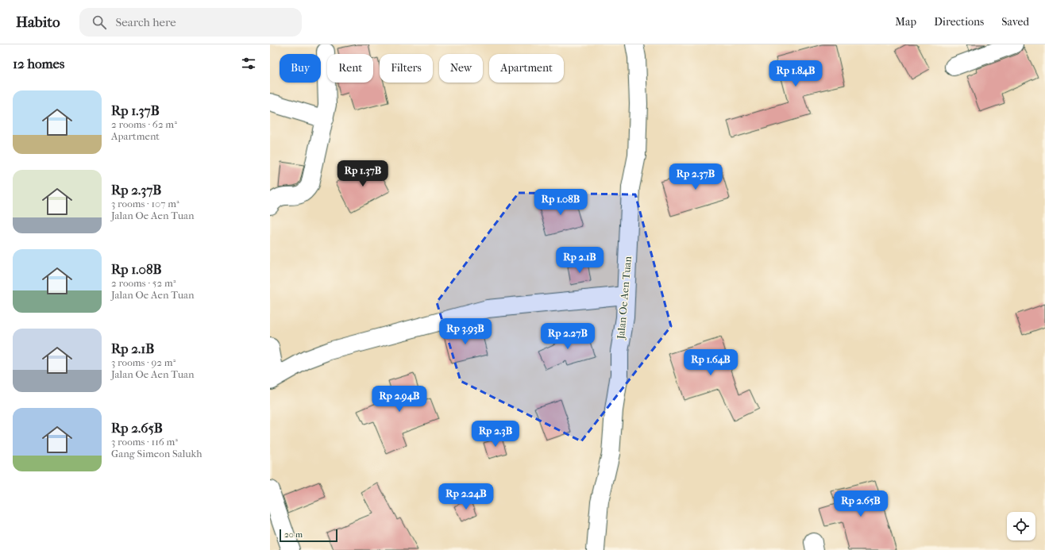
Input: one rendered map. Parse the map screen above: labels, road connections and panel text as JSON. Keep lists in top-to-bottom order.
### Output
{
  "streets": {
    "street": ["Jalan Oe Aen Tuan"]
  },
  "scale_bar": "20 m",
  "page": {
    "header": "Habito",
    "search": "Search here",
    "nav": ["Map", "Directions", "Saved"],
    "heading": "12 homes",
    "chip": [
      "Buy",
      "Rent",
      "Filters",
      "New",
      "Apartment"
    ],
    "price": [
      "Rp 1.84B",
      "Rp 1.37B",
      "Rp 2.37B",
      "Rp 1.08B",
      "Rp 2.1B",
      "Rp 3.93B",
      "Rp 2.27B",
      "Rp 1.64B",
      "Rp 2.94B",
      "Rp 2.3B",
      "Rp 2.24B",
      "Rp 2.65B"
    ],
    "list": [
      {
        "name": "Rp 1.37B",
        "note": "2 rooms · 62 m² · Apartment"
      },
      {
        "name": "Rp 2.37B",
        "note": "3 rooms · 107 m² · Jalan Oe Aen Tuan"
      },
      {
        "name": "Rp 1.08B",
        "note": "2 rooms · 52 m² · Jalan Oe Aen Tuan"
      },
      {
        "name": "Rp 2.1B",
        "note": "3 rooms · 92 m² · Jalan Oe Aen Tuan"
      },
      {
        "name": "Rp 2.65B",
        "note": "3 rooms · 116 m² · Gang Simeon Salukh"
      }
    ],
    "scale": "20 m"
  }
}
